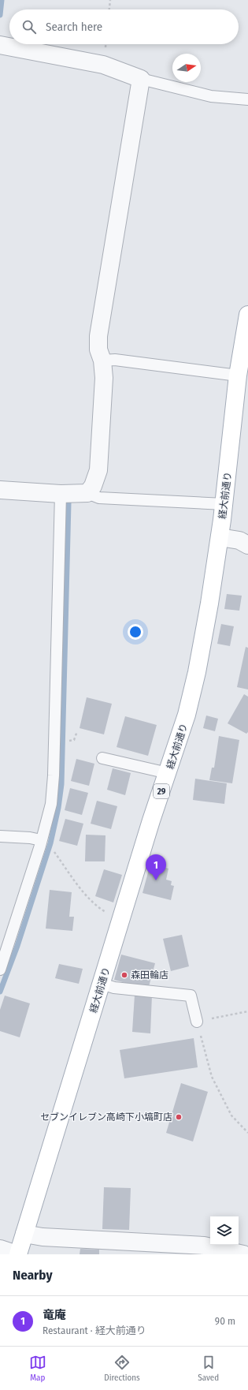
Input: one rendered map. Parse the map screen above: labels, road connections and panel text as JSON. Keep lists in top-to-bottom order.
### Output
{
  "streets": {
    "main road": ["経大前通り", "29"]
  },
  "places": ["森田輪店", "セブンイレブン高崎下小塙町店"],
  "north": "right",
  "page": {
    "search": "Search here",
    "pins": "1",
    "heading": "Nearby",
    "list": [
      {
        "mark": "1",
        "name": "竜庵",
        "note": "Restaurant · 経大前通り",
        "value": "90 m"
      }
    ],
    "nav": ["Map", "Directions", "Saved"]
  }
}
